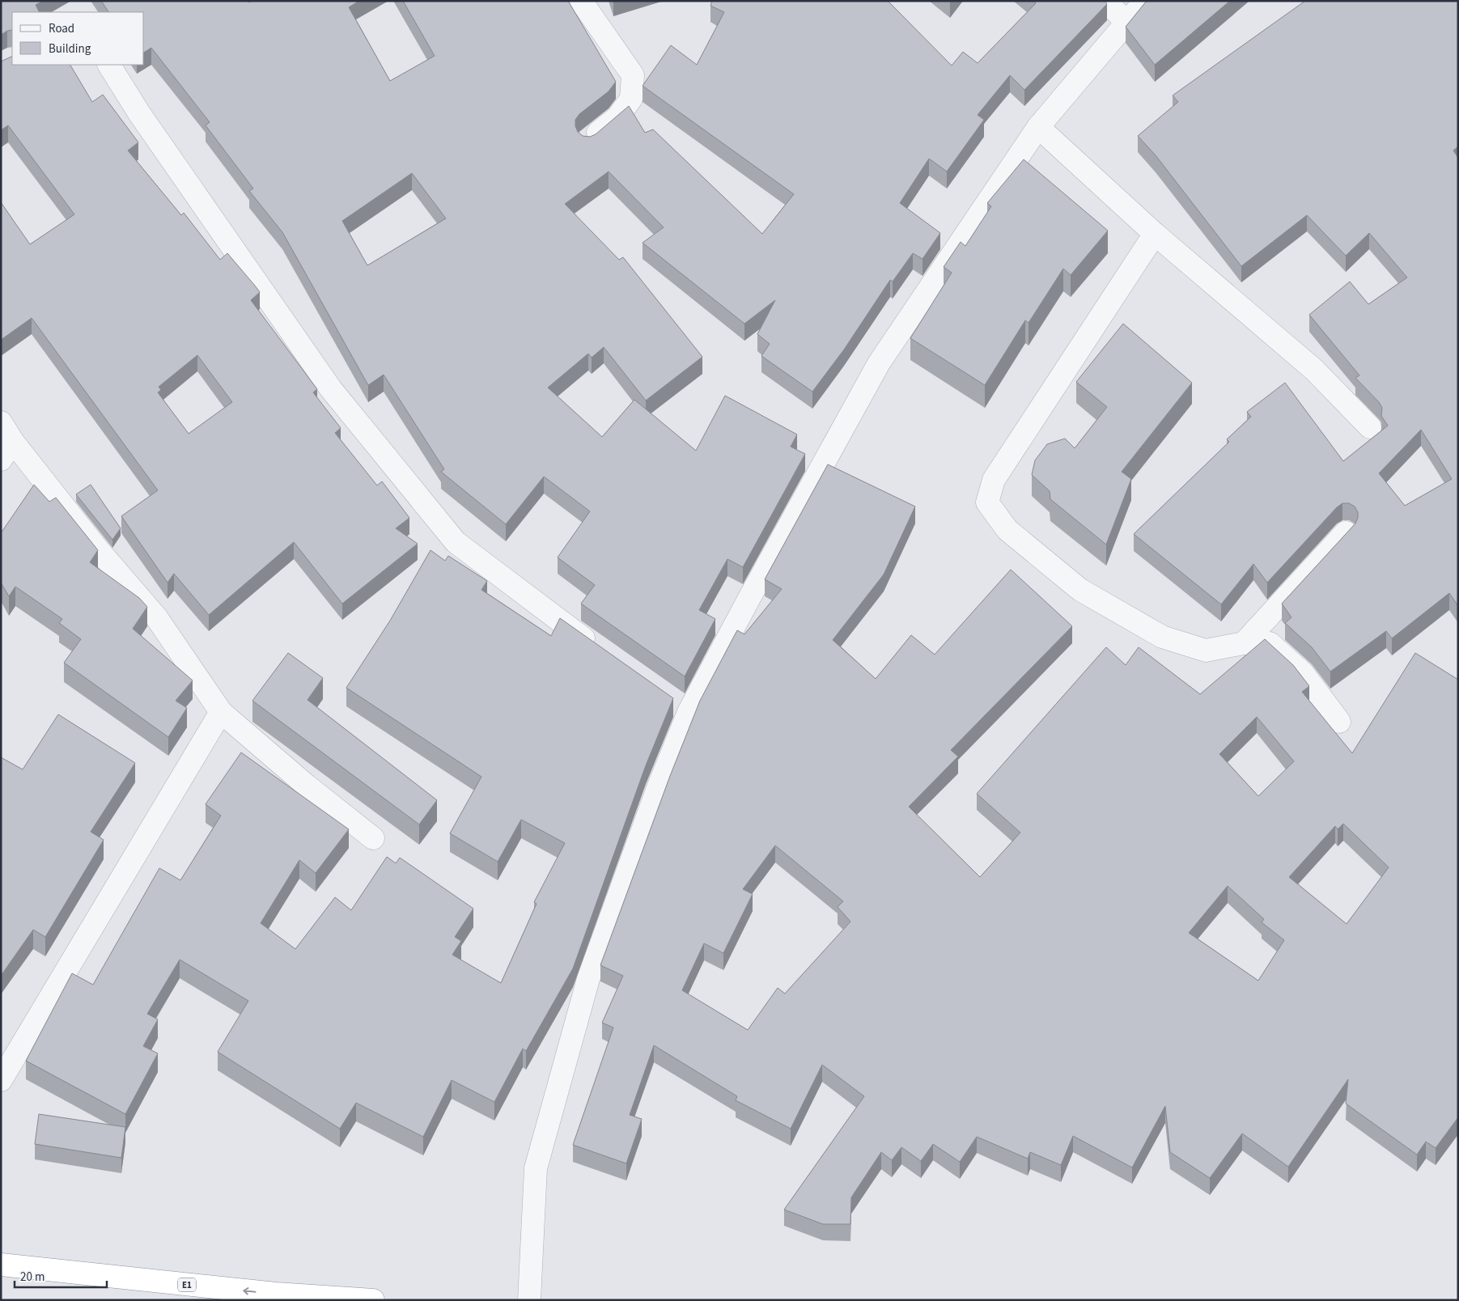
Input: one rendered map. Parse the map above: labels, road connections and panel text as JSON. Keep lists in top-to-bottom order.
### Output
{
  "streets": {
    "highway": ["E1"]
  },
  "legend": ["Road", "Building"],
  "scale_bar": "20 m"
}
